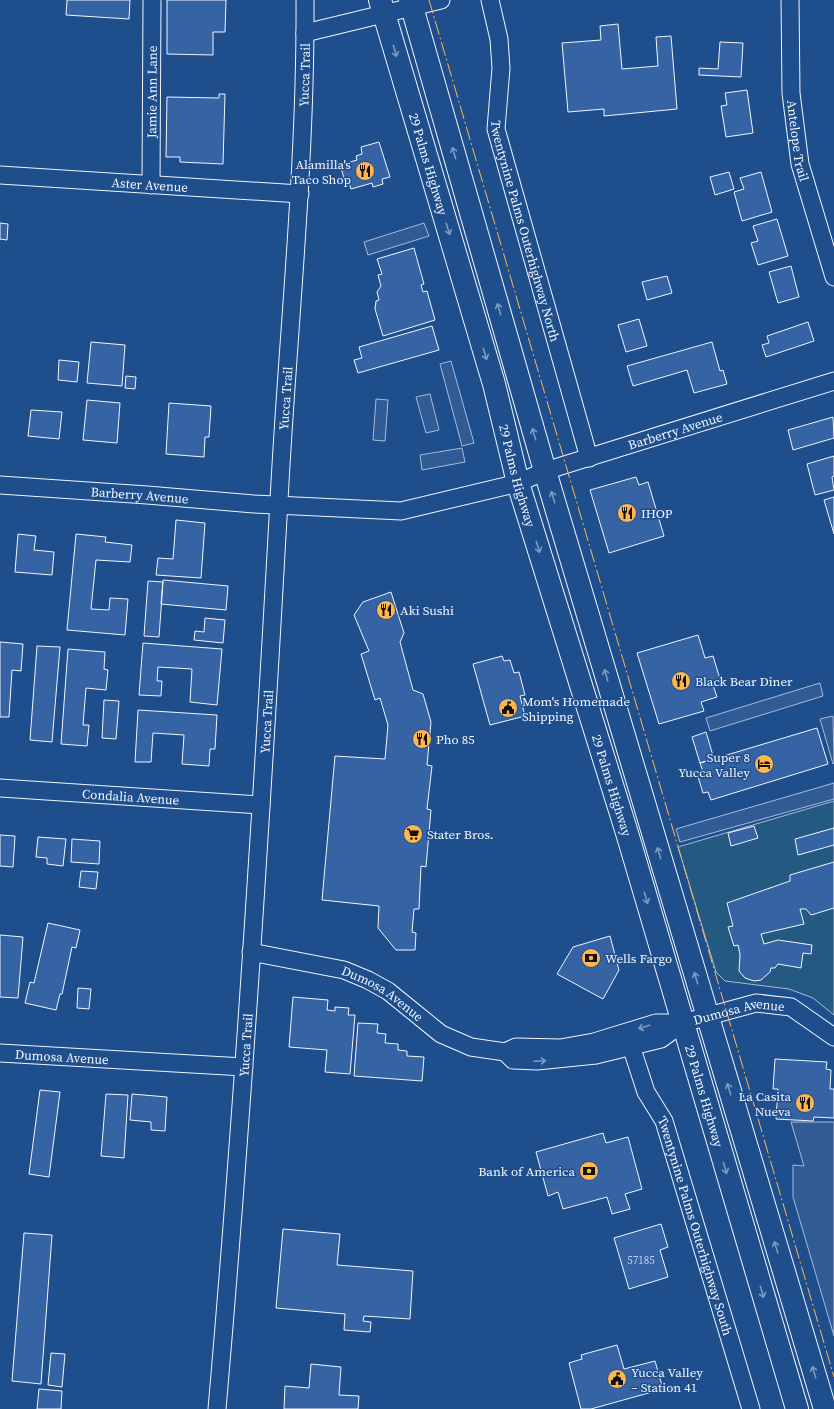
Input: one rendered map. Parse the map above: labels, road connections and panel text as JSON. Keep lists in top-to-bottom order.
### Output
{
  "streets": {
    "main road": ["29 Palms Highway"],
    "street": [
      "Yucca Trail",
      "Jamie Ann Lane",
      "Antelope Trail",
      "Aster Avenue",
      "Twentynine Palms Outerhighway North",
      "Barberry Avenue",
      "Condalia Avenue",
      "Dumosa Avenue",
      "Twentynine Palms Outerhighway South"
    ]
  },
  "crossings": [
    ["Yucca Trail", "Aster Avenue"],
    ["Yucca Trail", "Barberry Avenue"],
    ["Yucca Trail", "Condalia Avenue"],
    ["Yucca Trail", "Dumosa Avenue"],
    ["Jamie Ann Lane", "Aster Avenue"],
    ["29 Palms Highway", "Barberry Avenue"],
    ["29 Palms Highway", "Dumosa Avenue"],
    ["Twentynine Palms Outerhighway North", "Barberry Avenue"],
    ["Dumosa Avenue", "Twentynine Palms Outerhighway South"]
  ],
  "places": {
    "restaurant": [
      "Alamilla's Taco Shop",
      "IHOP",
      "Aki Sushi",
      "Black Bear Diner",
      "Pho 85",
      "La Casita Nueva"
    ],
    "public building": ["Mom's Homemade Shipping", "Yucca Valley – Station 41"],
    "hotel": ["Super 8 Yucca Valley"],
    "supermarket": ["Stater Bros."],
    "bank": ["Wells Fargo", "Bank of America"]
  },
  "house_numbers": ["57185"]
}
